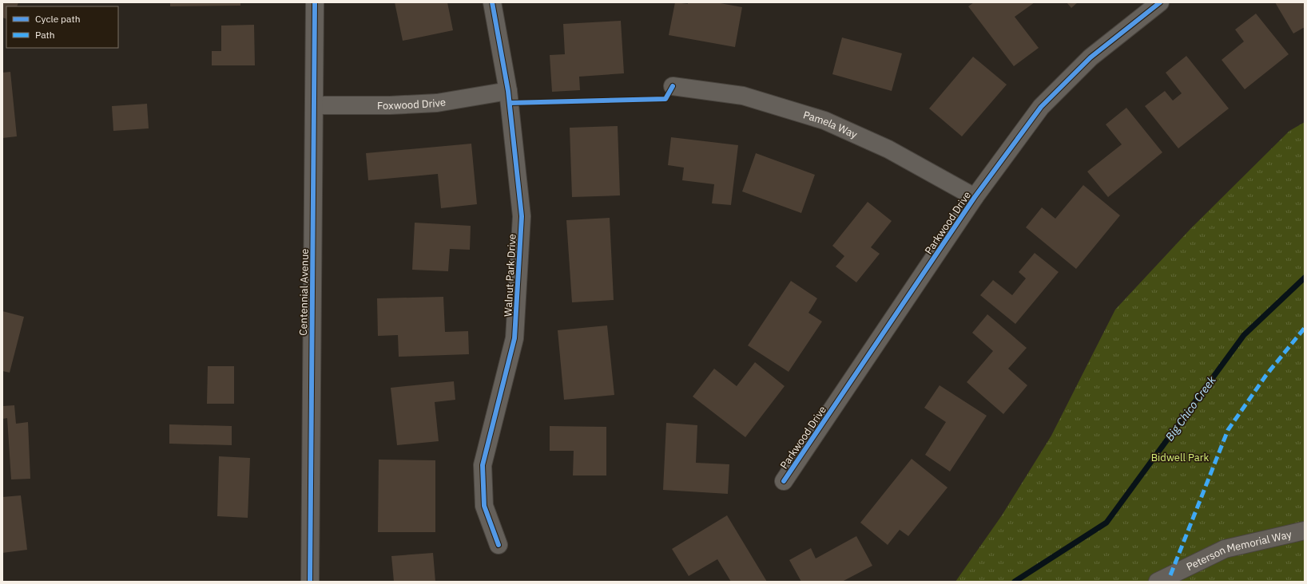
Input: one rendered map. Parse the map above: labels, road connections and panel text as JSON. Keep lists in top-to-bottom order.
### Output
{
  "streets": {
    "street": [
      "Foxwood Drive",
      "Pamela Way",
      "Parkwood Drive",
      "Walnut Park Drive",
      "Centennial Avenue",
      "Peterson Memorial Way"
    ]
  },
  "crossings": [
    ["Foxwood Drive", "Walnut Park Drive"],
    ["Foxwood Drive", "Centennial Avenue"],
    ["Pamela Way", "Parkwood Drive"]
  ],
  "water": ["Big Chico Creek"],
  "parks": ["Bidwell Park"],
  "legend": ["Cycle path", "Path"]
}
